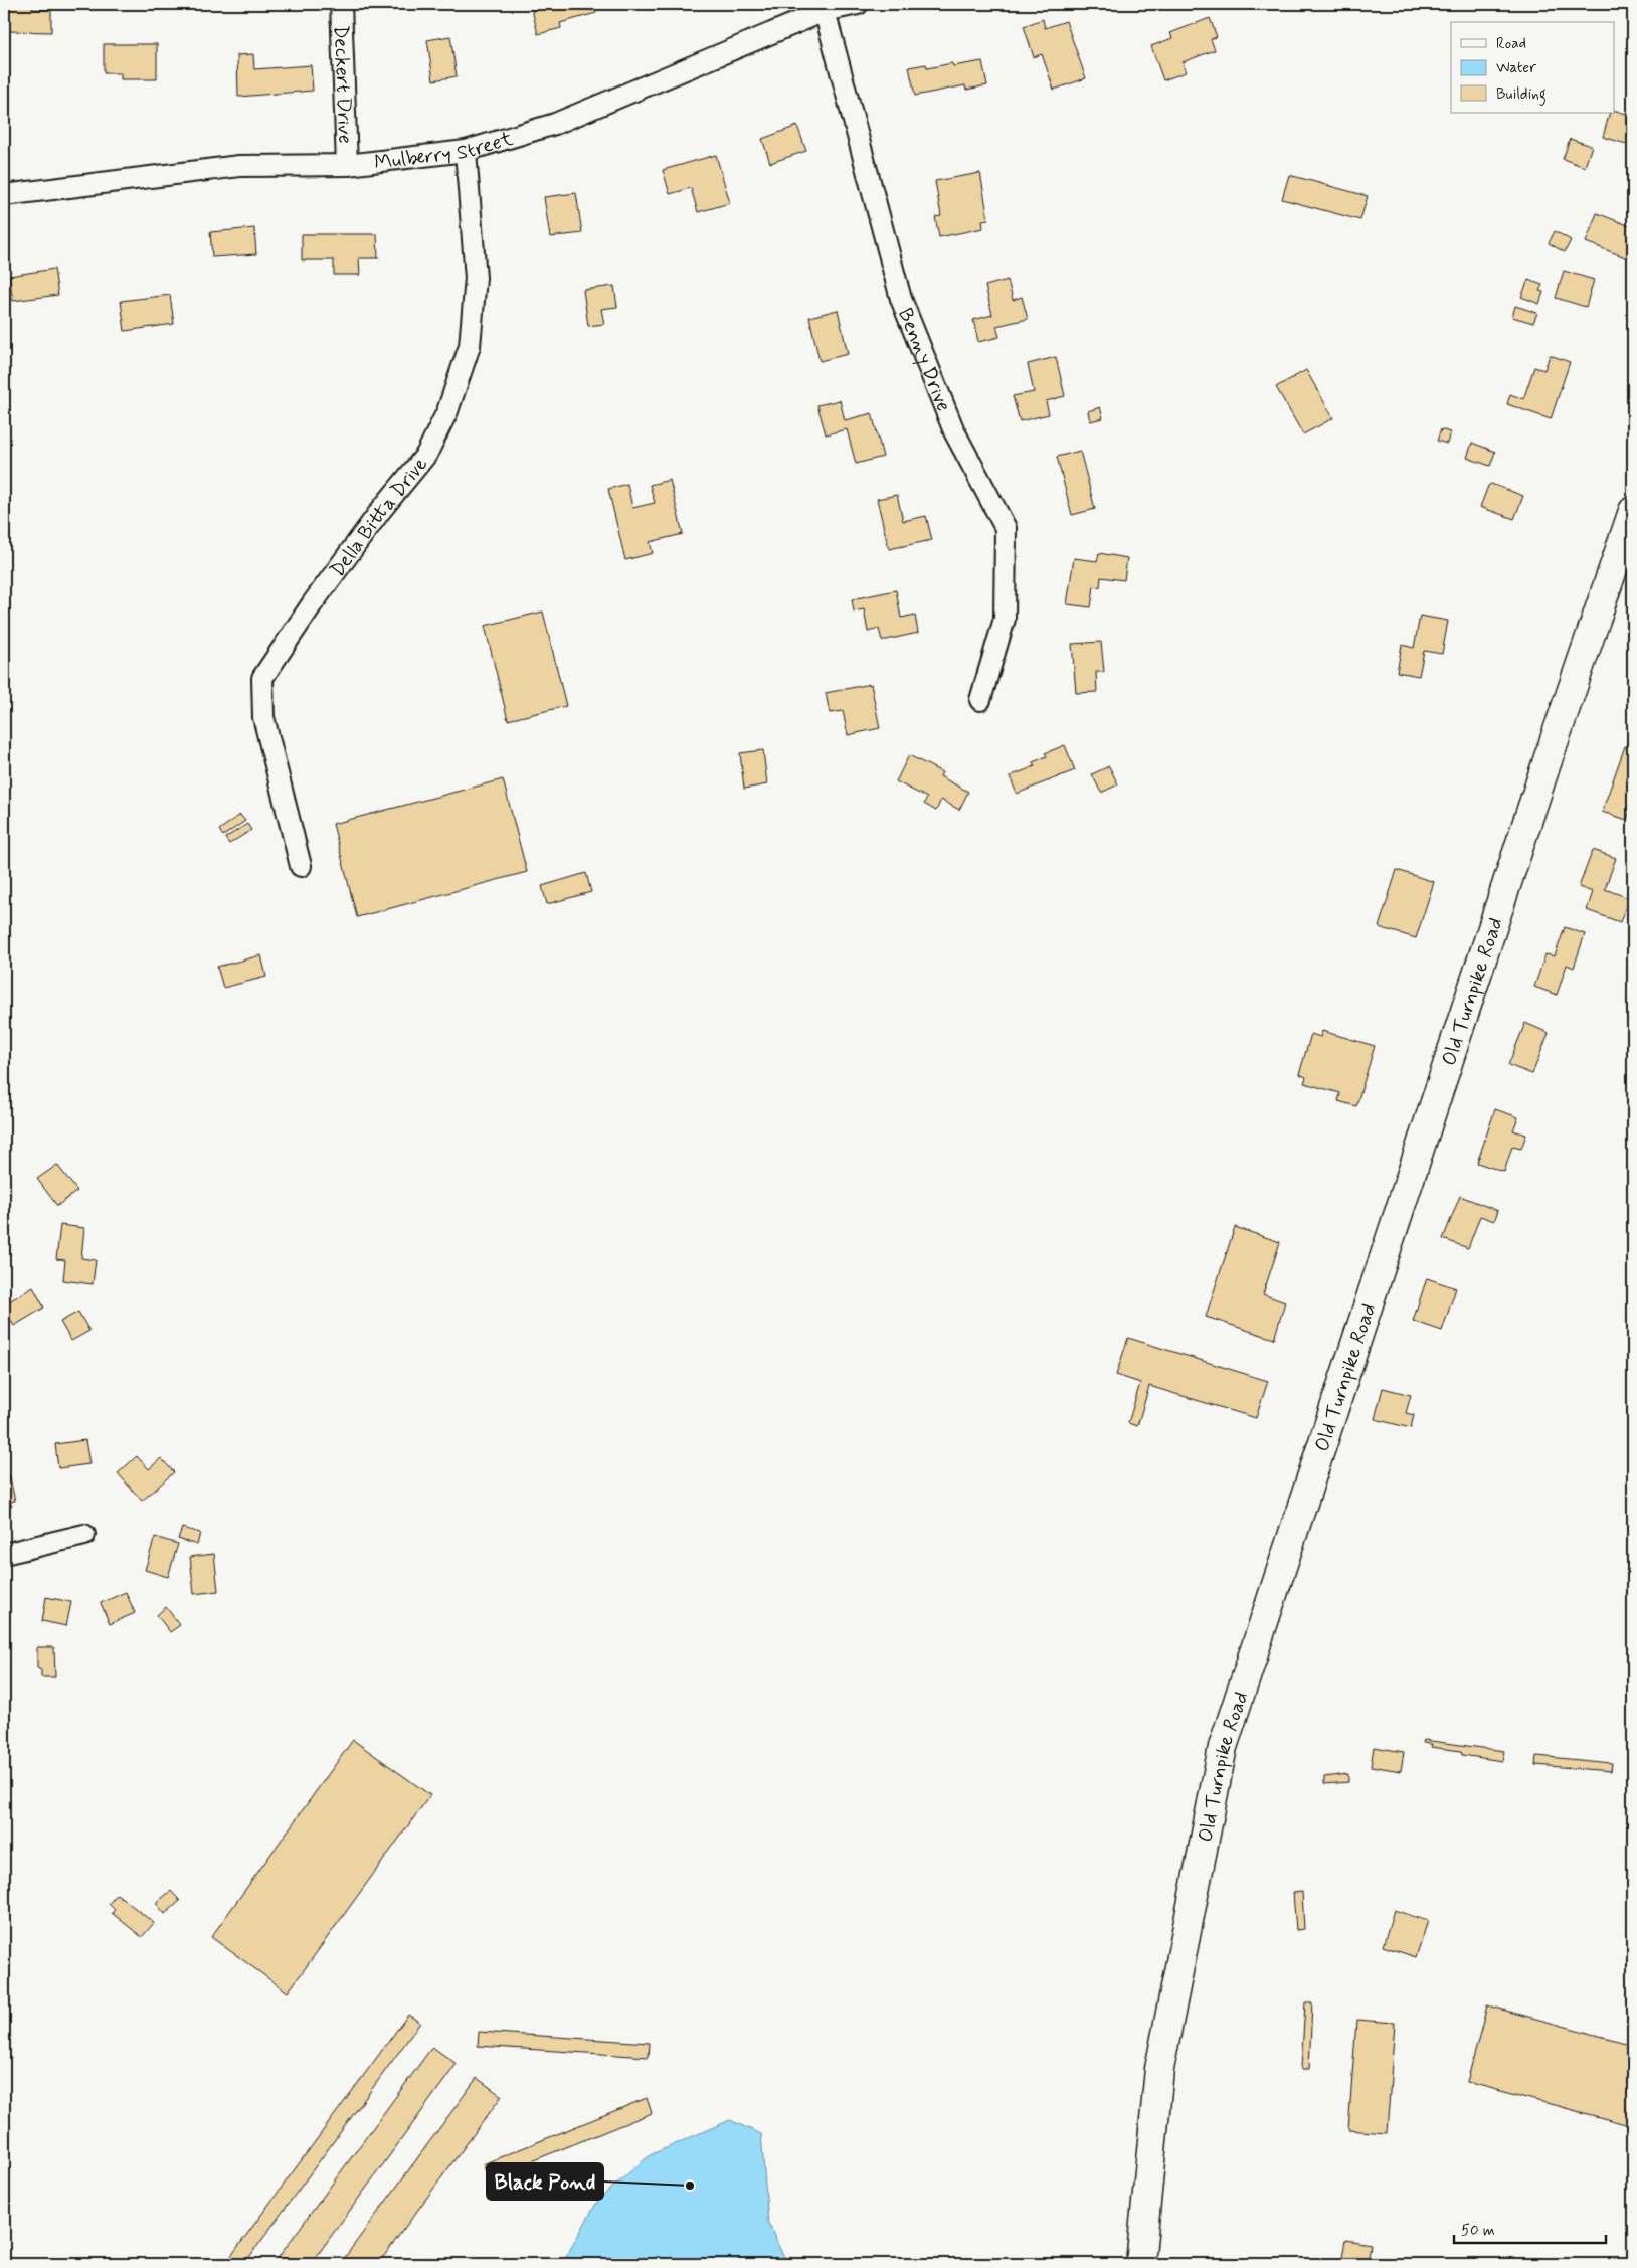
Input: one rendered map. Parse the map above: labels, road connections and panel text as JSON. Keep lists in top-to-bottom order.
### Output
{
  "streets": {
    "main road": ["Old Turnpike Road"],
    "street": [
      "Deckert Drive",
      "Mulberry Street",
      "Benny Drive",
      "Della Bitta Drive"
    ]
  },
  "crossings": [
    ["Deckert Drive", "Mulberry Street"],
    ["Mulberry Street", "Benny Drive"],
    ["Mulberry Street", "Della Bitta Drive"]
  ],
  "places": ["Black Pond"],
  "legend": ["Road", "Water", "Building"],
  "scale_bar": "50 m"
}
